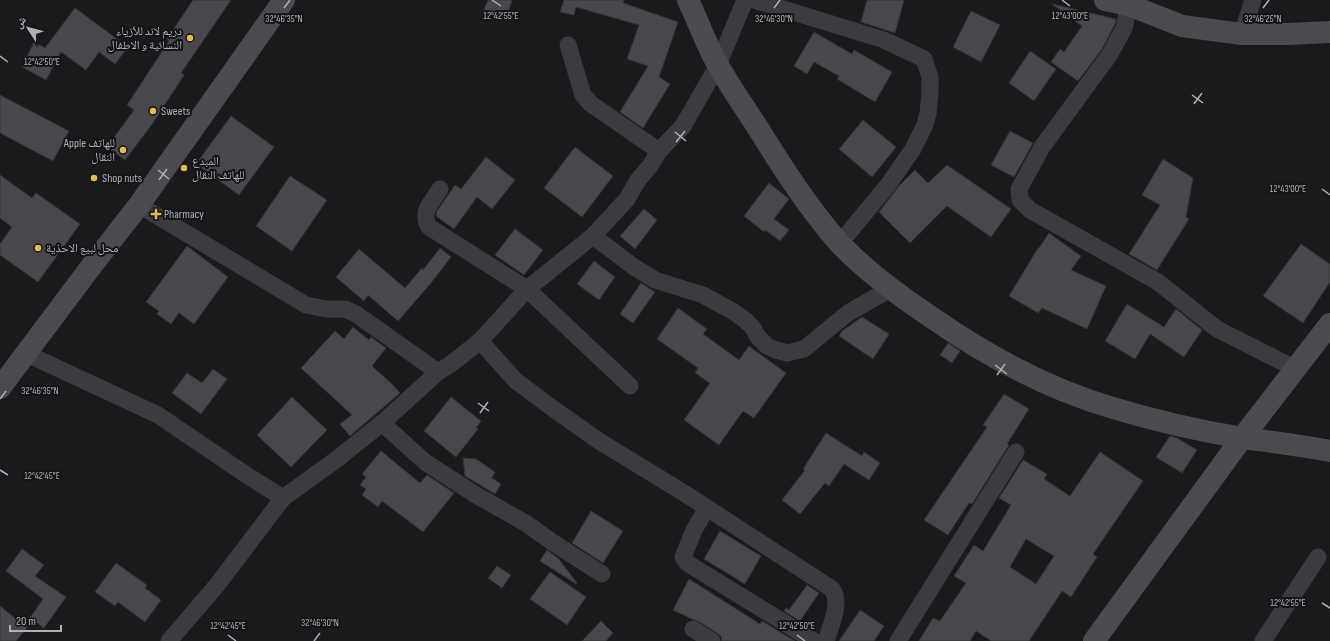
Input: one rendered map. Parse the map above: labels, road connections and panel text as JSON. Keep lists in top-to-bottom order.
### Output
{
  "places": {
    "other": [
      "دريم لاند للأزياء النسائية و الاطفال",
      "Sweets",
      "Apple للهاتف النقال",
      "المبدع للهاتف النقال",
      "Shop nuts",
      "محل لبيع الاحذية"
    ],
    "health": ["Pharmacy"]
  },
  "scale_bar": "20 m",
  "north": "top left",
  "coordinates": [
    "12°42'55\"E",
    "12°43'00\"E",
    "32°46'35\"N",
    "32°46'30\"N",
    "32°46'25\"N",
    "12°42'50\"E",
    "12°42'45\"E"
  ]
}
